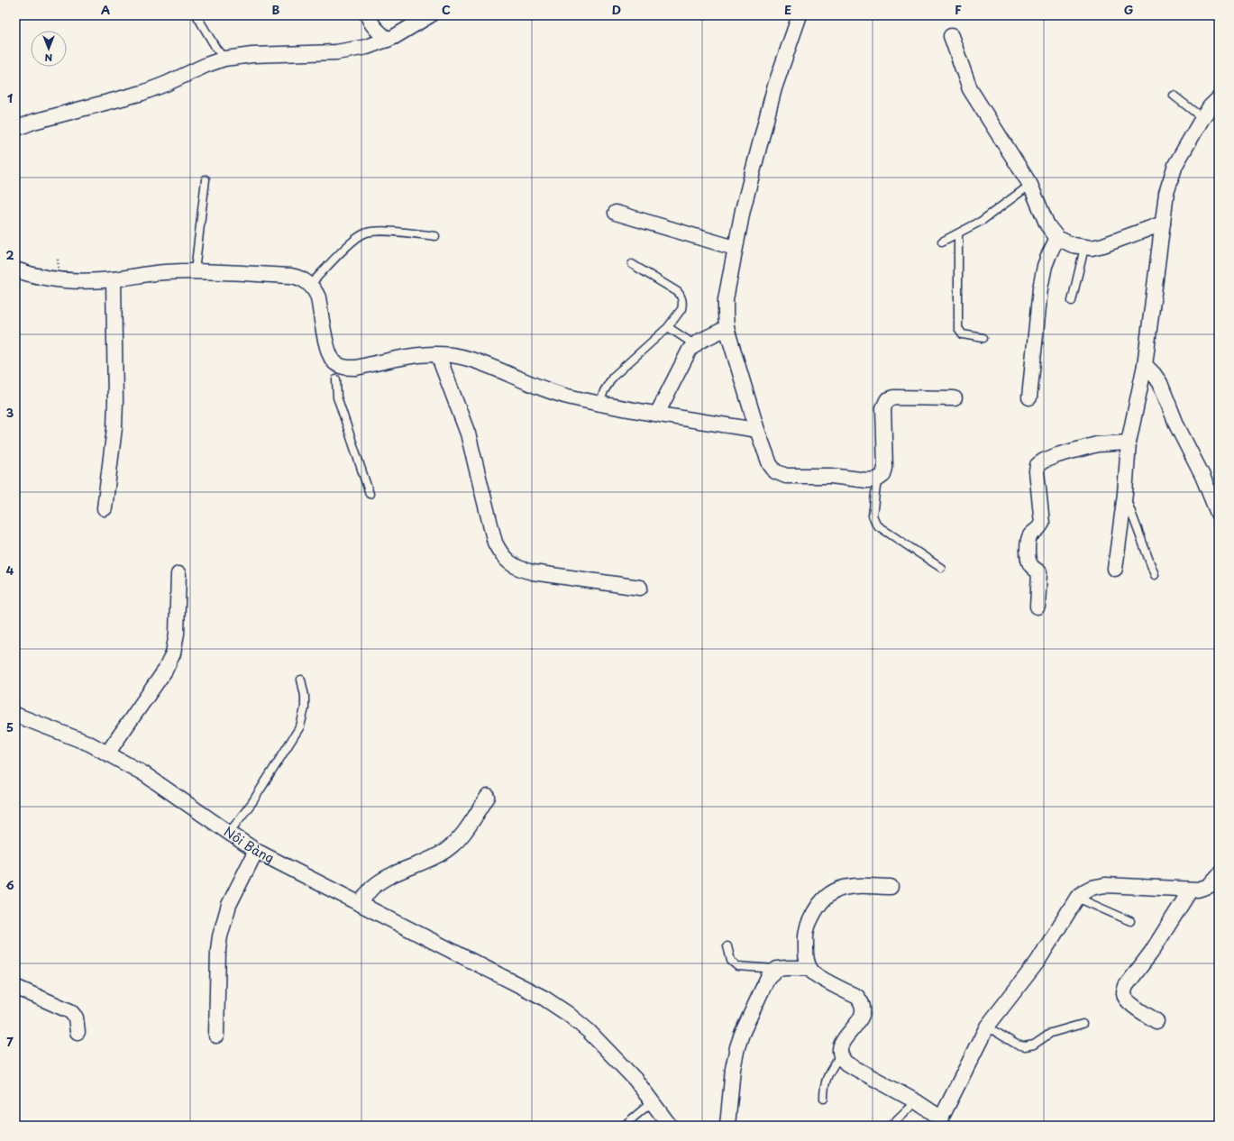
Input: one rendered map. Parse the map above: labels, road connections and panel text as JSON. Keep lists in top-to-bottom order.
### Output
{
  "streets": {
    "street": ["Nội Bàng"]
  },
  "north": "bottom",
  "grid": {
    "columns": [
      "A",
      "B",
      "C",
      "D",
      "E",
      "F",
      "G"
    ],
    "rows": [
      "1",
      "2",
      "3",
      "4",
      "5",
      "6",
      "7"
    ]
  }
}
